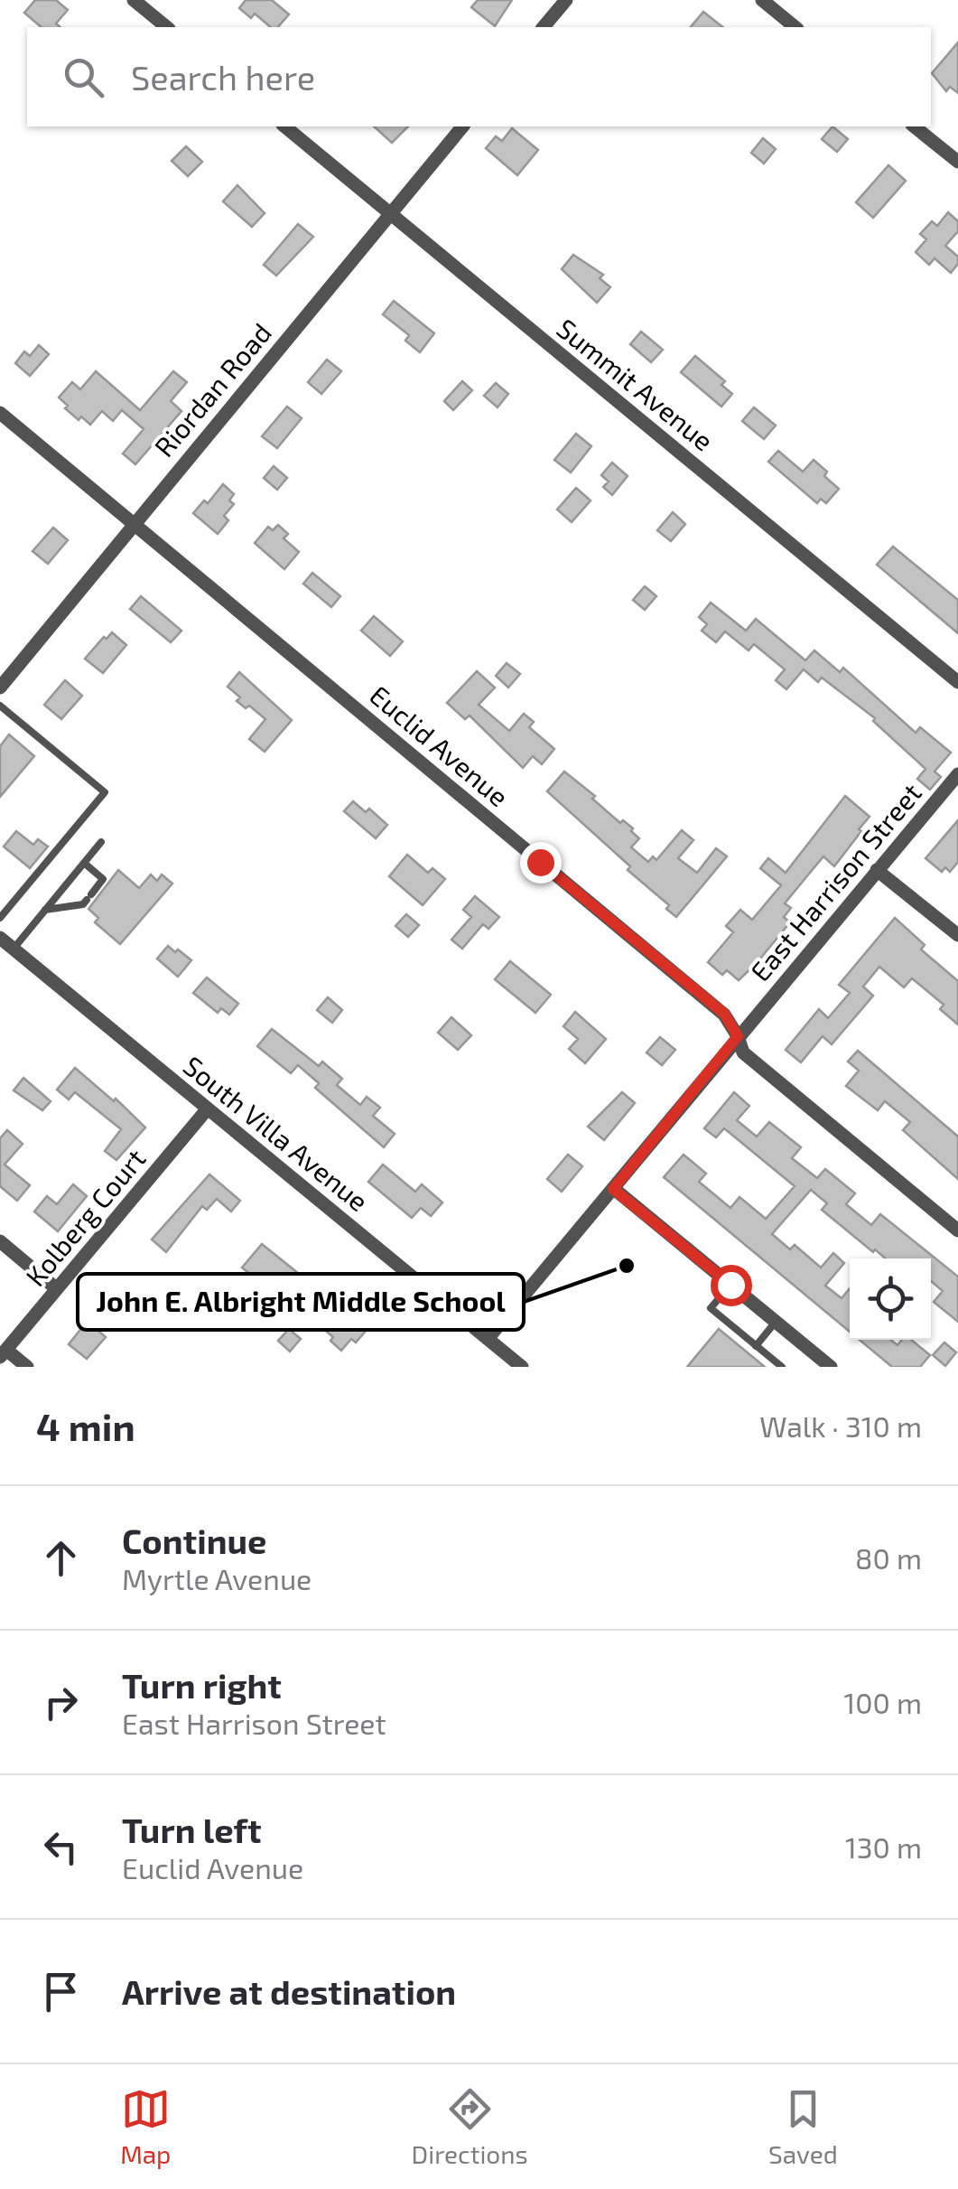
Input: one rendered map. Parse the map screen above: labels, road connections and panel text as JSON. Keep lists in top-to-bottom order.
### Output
{
  "streets": {
    "street": [
      "Summit Avenue",
      "Riordan Road",
      "Euclid Avenue",
      "East Harrison Street",
      "South Villa Avenue",
      "Kolberg Court"
    ]
  },
  "crossings": [
    ["Summit Avenue", "Riordan Road"],
    ["Riordan Road", "Euclid Avenue"],
    ["Euclid Avenue", "East Harrison Street"],
    ["East Harrison Street", "South Villa Avenue"],
    ["South Villa Avenue", "Kolberg Court"]
  ],
  "places": ["John E. Albright Middle School"],
  "page": {
    "search": "Search here",
    "heading": ["4 min", "Walk · 310 m"],
    "list": [
      ["Continue", "Myrtle Avenue", "80 m"],
      ["Turn right", "East Harrison Street", "100 m"],
      ["Turn left", "Euclid Avenue", "130 m"],
      "Arrive at destination"
    ],
    "nav": ["Map", "Directions", "Saved"]
  }
}
